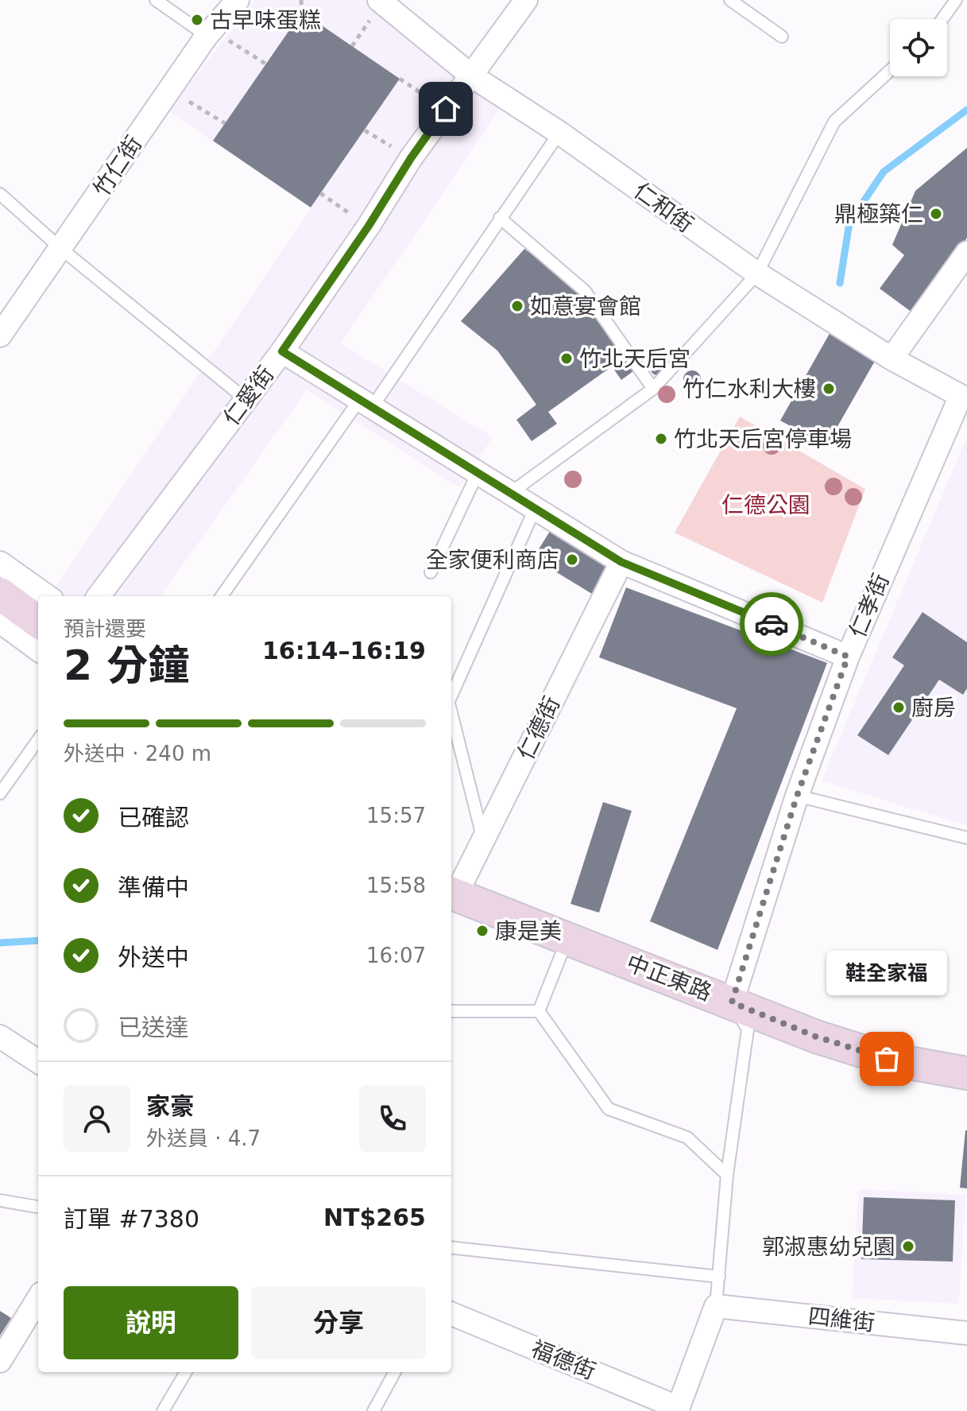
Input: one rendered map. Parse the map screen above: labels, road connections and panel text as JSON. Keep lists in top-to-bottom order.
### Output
{
  "streets": {
    "main road": ["中正東路"],
    "street": [
      "竹仁街",
      "仁和街",
      "仁愛街",
      "仁孝街",
      "仁德街",
      "四維街",
      "福德街"
    ]
  },
  "crossings": [
    ["仁和街", "仁愛街"],
    ["仁和街", "仁孝街"],
    ["仁孝街", "中正東路"],
    ["仁德街", "中正東路"]
  ],
  "parks": ["仁德公園"],
  "places": [
    "古早味蛋糕",
    "鼎極築仁",
    "如意宴會館",
    "竹北天后宮",
    "竹仁水利大樓",
    "竹北天后宮停車場",
    "全家便利商店",
    "廚房",
    "康是美",
    "鞋全家福",
    "郭淑惠幼兒園"
  ],
  "page": {
    "heading": ["2 分鐘", "預計還要", "16:14–16:19"],
    "panel": [
      "家豪",
      "外送員 · 4.7",
      "訂單 #7380",
      "NT$265"
    ],
    "bar": "外送中 · 240 m",
    "list": [
      ["已確認", "15:57"],
      ["準備中", "15:58"],
      ["外送中", "16:07"],
      "已送達"
    ],
    "bubble": "鞋全家福",
    "buttons": ["說明", "分享"]
  }
}
